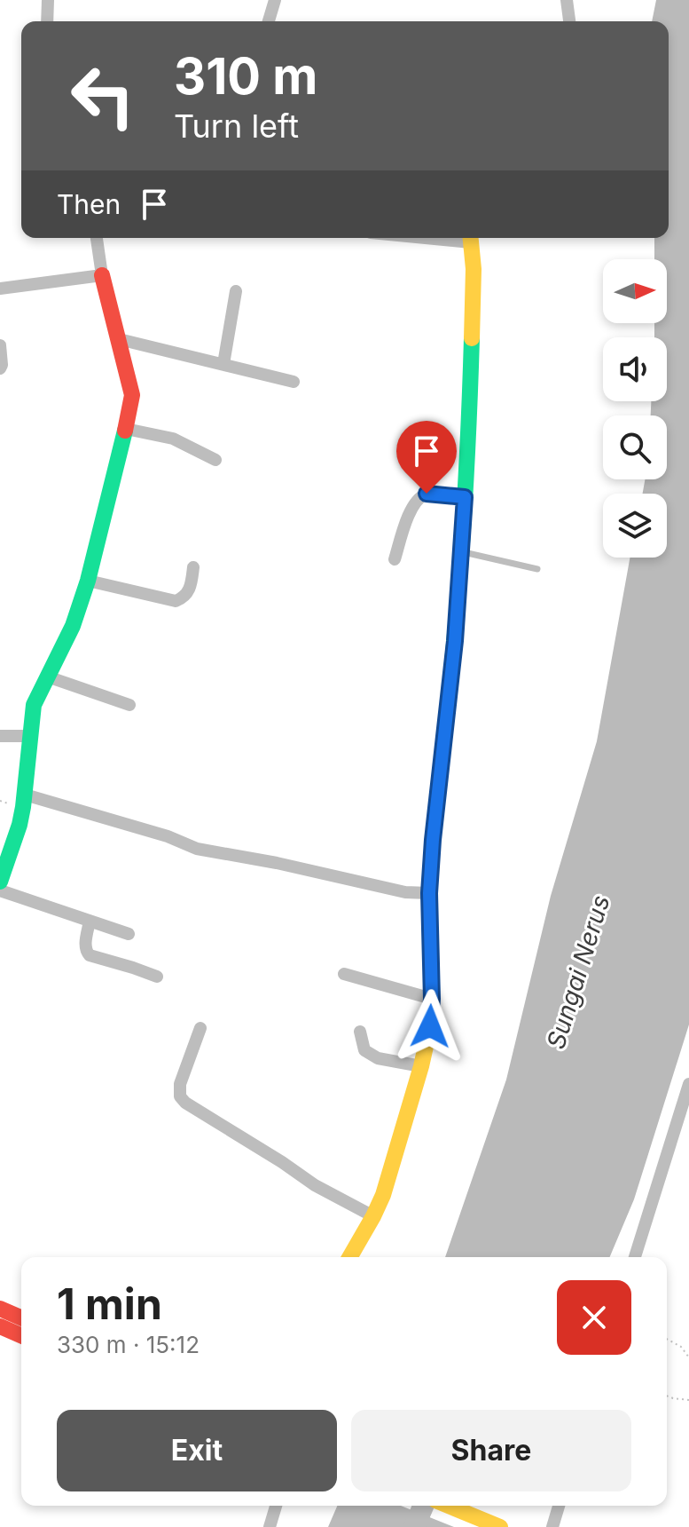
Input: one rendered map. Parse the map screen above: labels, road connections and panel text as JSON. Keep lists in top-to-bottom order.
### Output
{
  "water": ["Sungai Nerus"],
  "north": "right",
  "page": {
    "turn": ["310 m", "Turn left"],
    "then": "Then",
    "heading": ["1 min", "330 m · 15:12"],
    "buttons": ["Exit", "Share"]
  }
}
